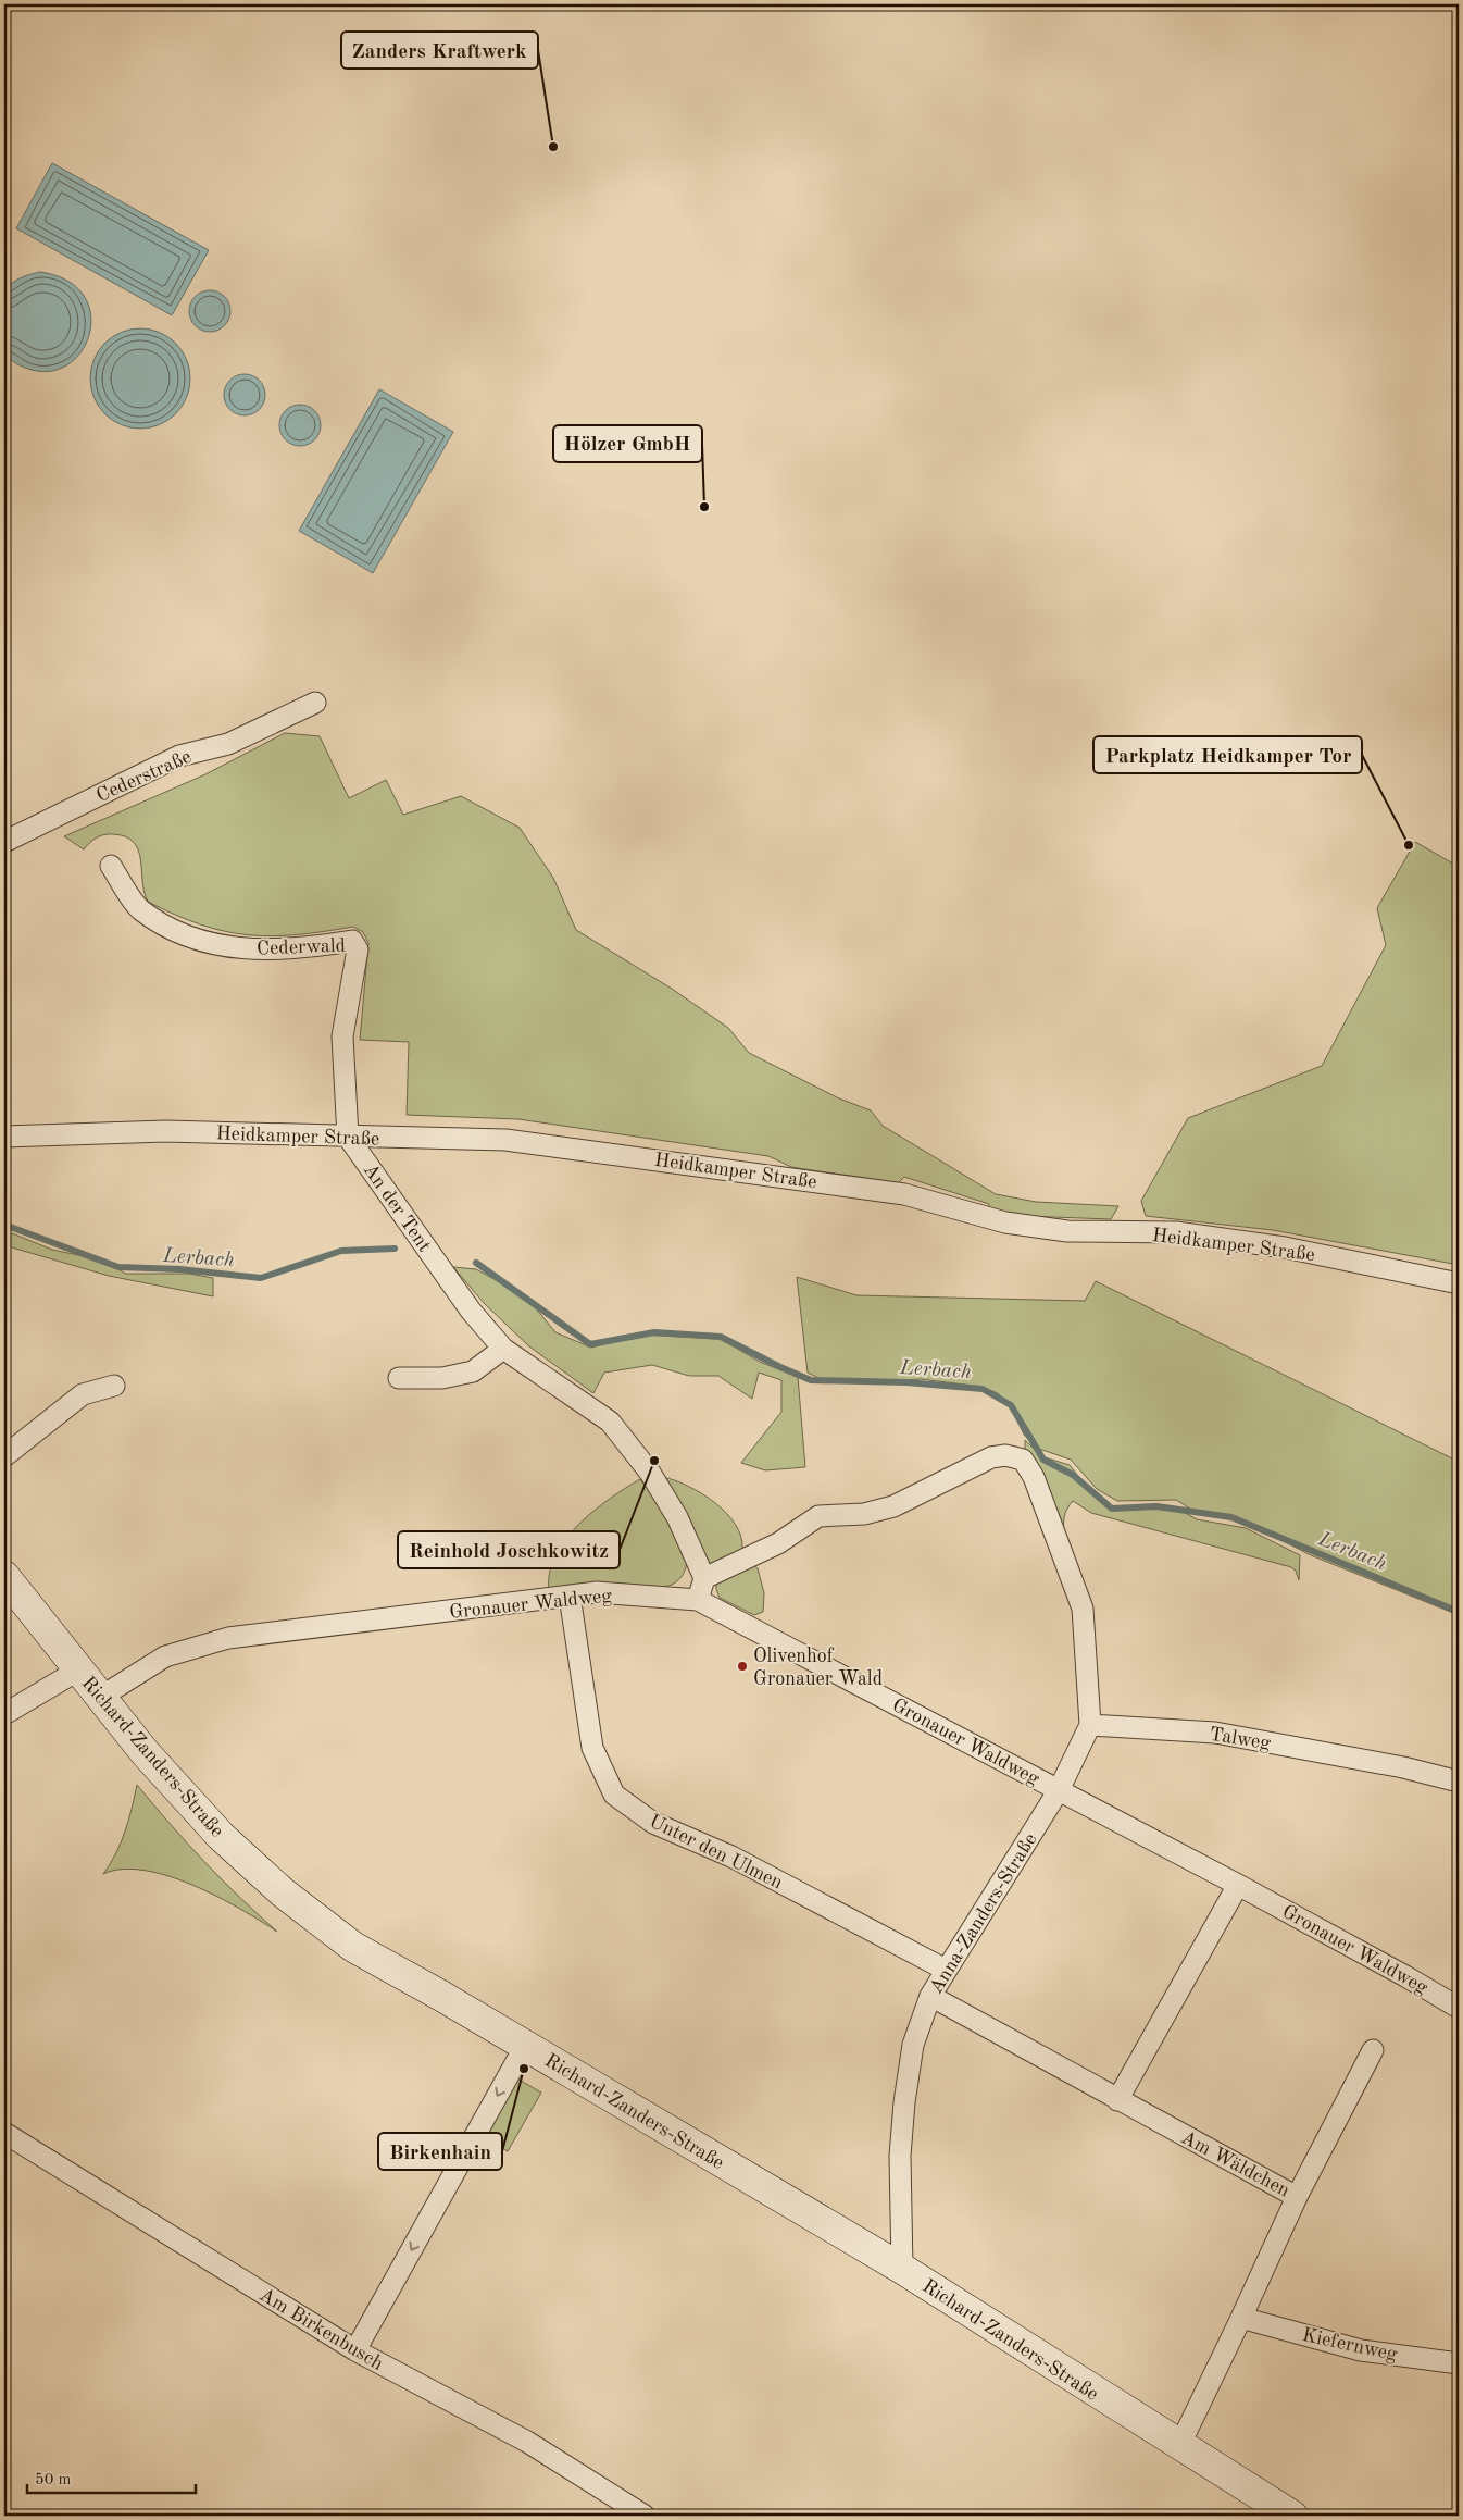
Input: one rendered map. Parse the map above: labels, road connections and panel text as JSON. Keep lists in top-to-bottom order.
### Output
{
  "streets": {
    "street": [
      "Cederstraße",
      "Cederwald",
      "Heidkamper Straße",
      "An der Tent",
      "Gronauer Waldweg",
      "Talweg",
      "Richard-Zanders-Straße",
      "Unter den Ulmen",
      "Anna-Zanders-Straße",
      "Am Wäldchen",
      "Am Birkenbusch",
      "Kiefernweg"
    ]
  },
  "crossings": [
    ["Cederwald", "Heidkamper Straße"],
    ["Cederwald", "An der Tent"],
    ["Heidkamper Straße", "An der Tent"],
    ["Gronauer Waldweg", "Richard-Zanders-Straße"],
    ["Gronauer Waldweg", "Unter den Ulmen"],
    ["Gronauer Waldweg", "Anna-Zanders-Straße"],
    ["Richard-Zanders-Straße", "Anna-Zanders-Straße"],
    ["Unter den Ulmen", "Anna-Zanders-Straße"],
    ["Anna-Zanders-Straße", "Am Wäldchen"]
  ],
  "water": ["Lerbach"],
  "places": [
    "Zanders Kraftwerk",
    "Hölzer GmbH",
    "Parkplatz Heidkamper Tor",
    "Reinhold Joschkowitz",
    "Olivenhof Gronauer Wald",
    "Birkenhain"
  ],
  "scale_bar": "50 m"
}
